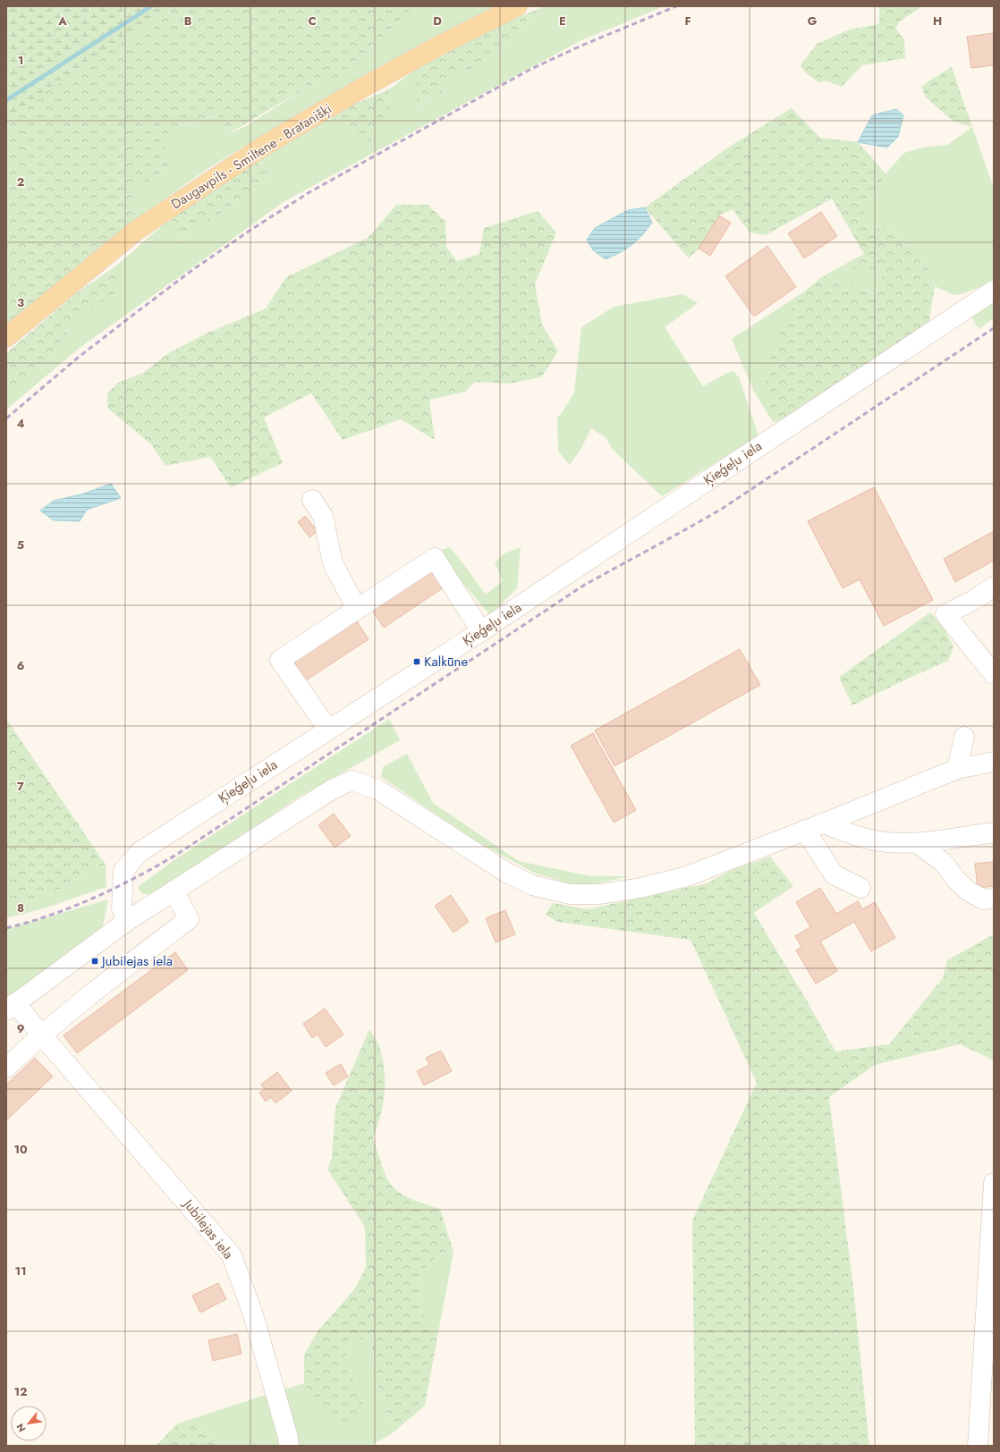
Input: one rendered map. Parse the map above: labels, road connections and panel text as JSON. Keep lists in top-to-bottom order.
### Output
{
  "streets": {
    "main road": ["Daugavpils - Smiltene - Bratanišķi"],
    "street": ["Ķieģeļu iela", "Jubilejas iela"]
  },
  "places": {
    "transit": ["Kalkūne", "Jubilejas iela"]
  },
  "north": "bottom left",
  "grid": {
    "columns": [
      "A",
      "B",
      "C",
      "D",
      "E",
      "F",
      "G",
      "H"
    ],
    "rows": [
      "1",
      "2",
      "3",
      "4",
      "5",
      "6",
      "7",
      "8",
      "9",
      "10",
      "11",
      "12"
    ]
  }
}
